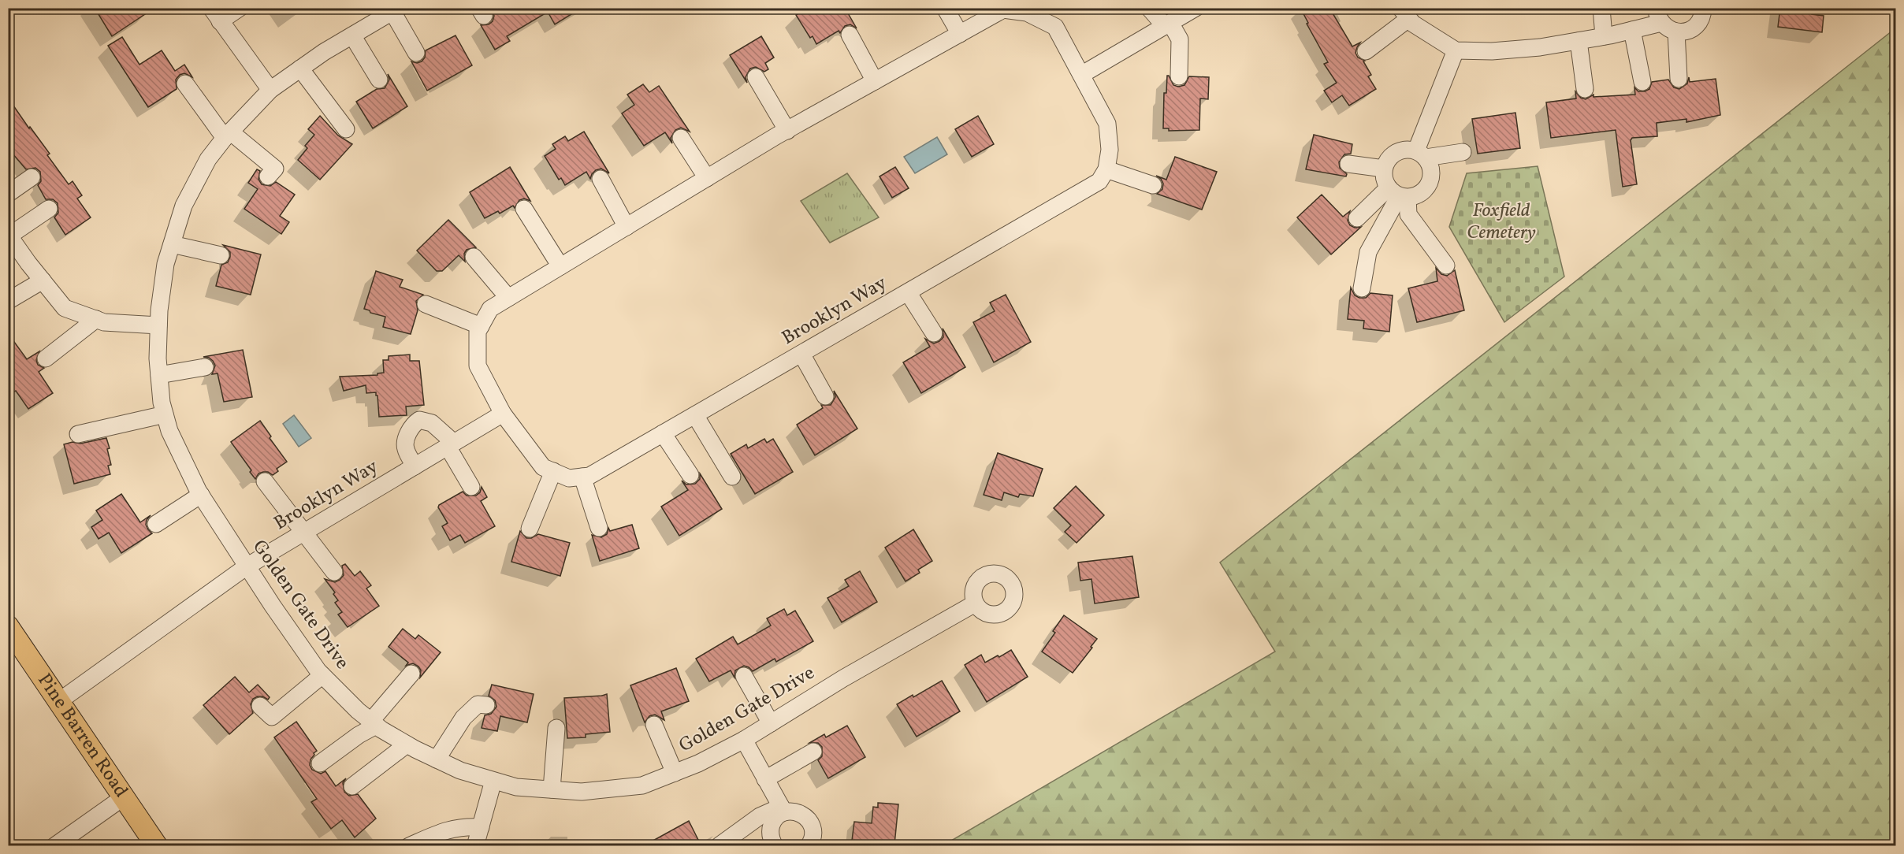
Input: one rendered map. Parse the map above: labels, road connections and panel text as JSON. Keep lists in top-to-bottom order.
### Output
{
  "streets": {
    "main road": ["Pine Barren Road"],
    "street": ["Brooklyn Way", "Golden Gate Drive"]
  },
  "crossings": [
    ["Brooklyn Way", "Golden Gate Drive"],
    ["Brooklyn Way", "Pine Barren Road"]
  ],
  "parks": ["Foxfield Cemetery"]
}
